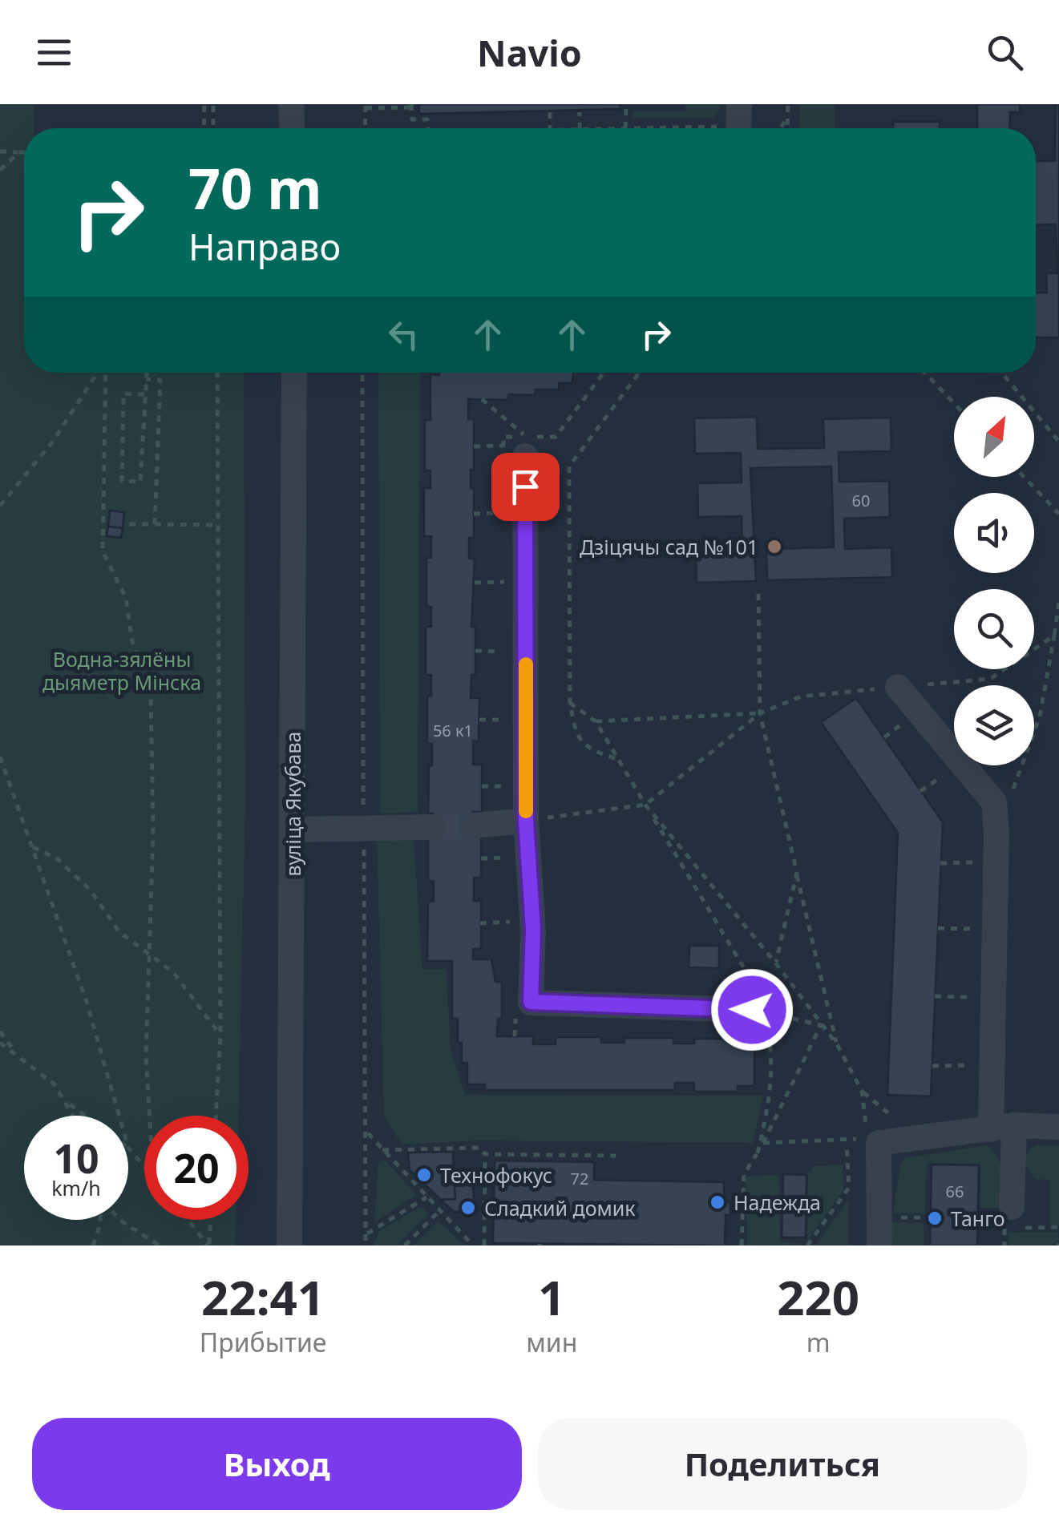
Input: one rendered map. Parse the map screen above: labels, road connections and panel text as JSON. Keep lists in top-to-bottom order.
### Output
{
  "streets": {
    "street": ["вуліца Якубава"]
  },
  "parks": ["Водна-зялёны дыяметр Мінска"],
  "places": [
    "Дзіцячы сад №101",
    "Технофокус",
    "Надежда",
    "Сладкий домик",
    "Танго"
  ],
  "house_numbers": [
    "60",
    "56 к1",
    "72",
    "66"
  ],
  "north": "top right",
  "page": {
    "header": "Navio",
    "turn": ["70 m", "Направо"],
    "speed": "10 km/h",
    "limit": "20",
    "eta": [
      "22:41",
      "Прибытие",
      "1",
      "мин",
      "220",
      "m"
    ],
    "buttons": ["Выход", "Поделиться"]
  }
}
